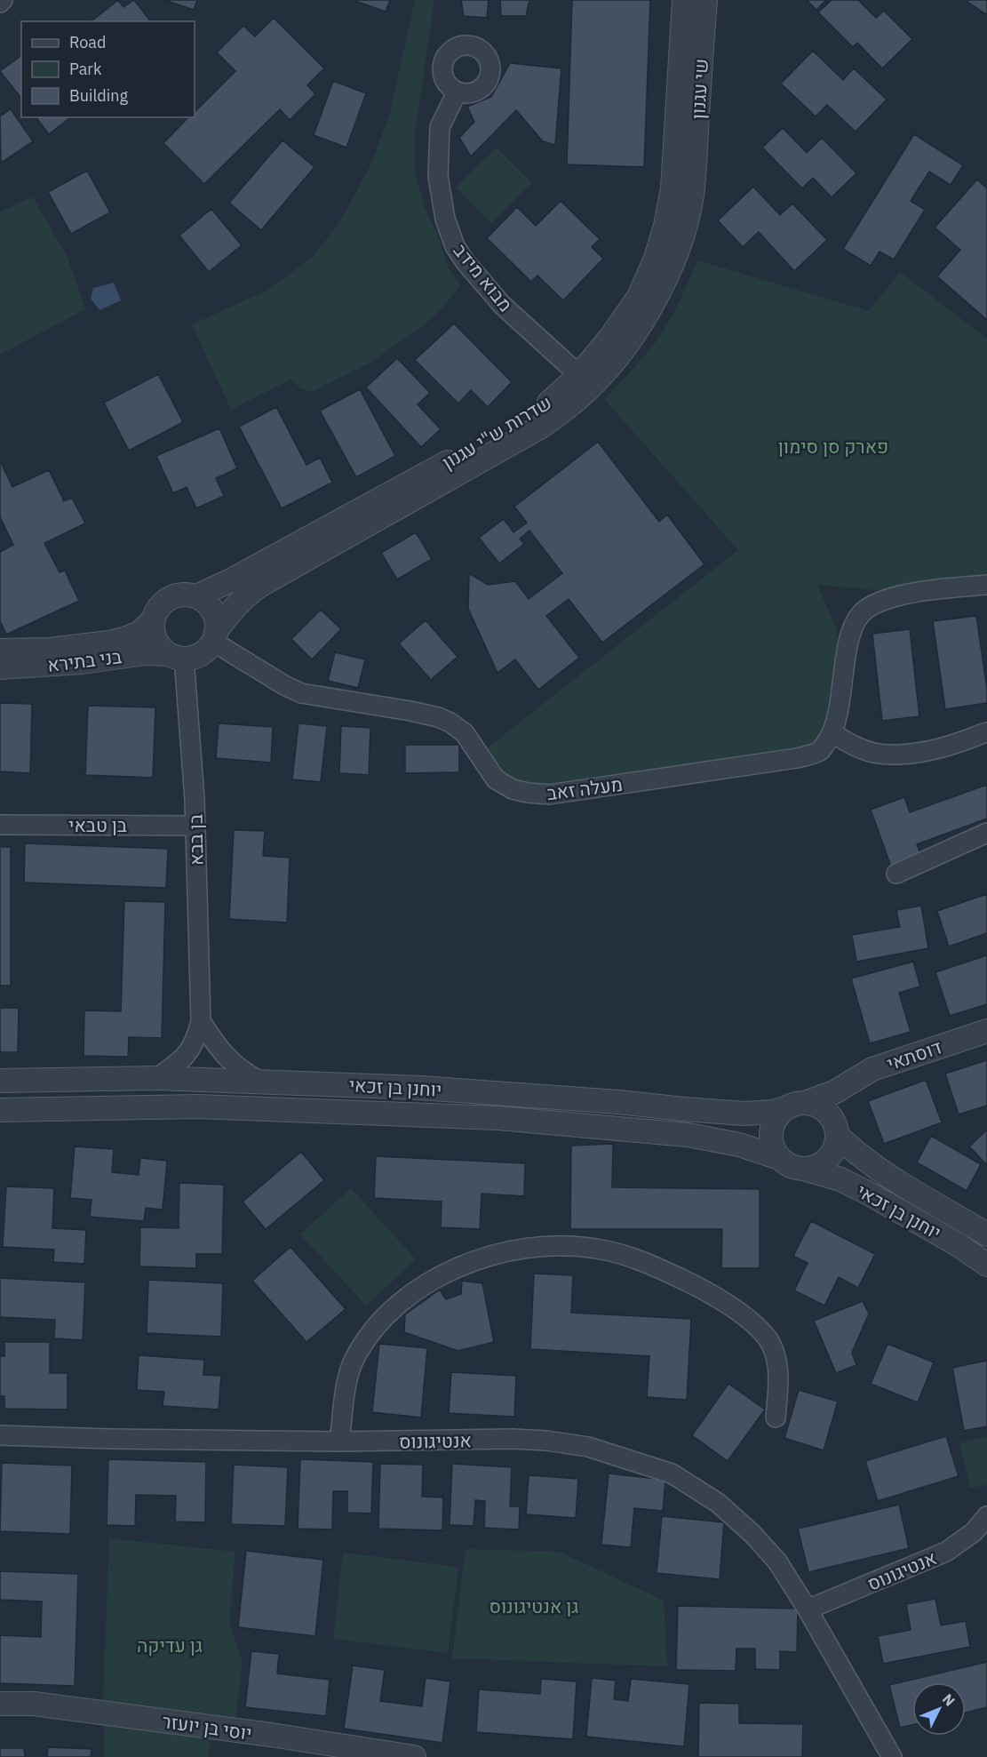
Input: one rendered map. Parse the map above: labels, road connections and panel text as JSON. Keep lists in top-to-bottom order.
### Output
{
  "streets": {
    "street": [
      "שי עגנון",
      "מבוא מידב",
      "שדרות ש\"י עגנון",
      "בני בתירא",
      "מעלה זאב",
      "בן טבאי",
      "בן בבא",
      "דוסתאי",
      "יוחנן בן זכאי",
      "אנטיגונוס",
      "יוסי בן יועזר"
    ]
  },
  "crossings": [
    ["שי עגנון", "שדרות ש\"י עגנון"],
    ["מבוא מידב", "שדרות ש\"י עגנון"],
    ["שדרות ש\"י עגנון", "בני בתירא"],
    ["שדרות ש\"י עגנון", "מעלה זאב"],
    ["שדרות ש\"י עגנון", "בן בבא"],
    ["בני בתירא", "מעלה זאב"],
    ["בני בתירא", "בן בבא"],
    ["מעלה זאב", "בן בבא"],
    ["בן טבאי", "בן בבא"],
    ["בן בבא", "יוחנן בן זכאי"],
    ["דוסתאי", "יוחנן בן זכאי"]
  ],
  "parks": ["פארק סן סימון", "גן אנטיגונוס", "גן עדיקה"],
  "legend": ["Road", "Park", "Building"],
  "north": "top right"
}
